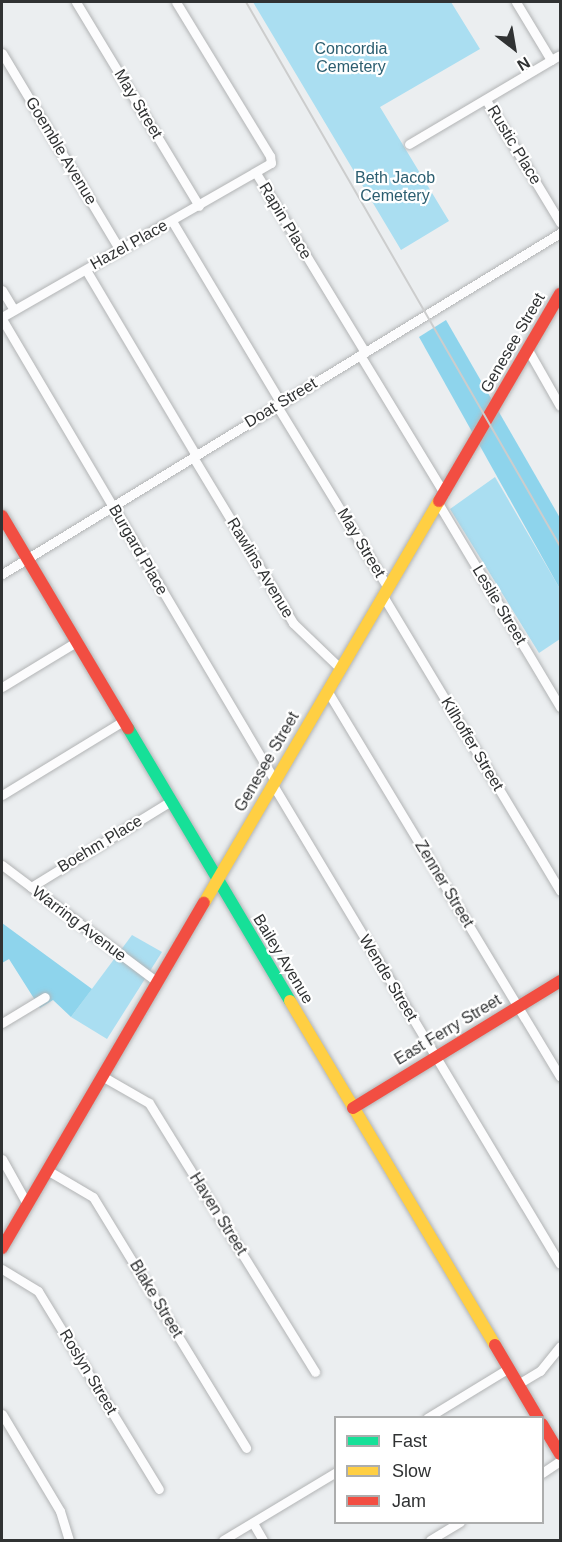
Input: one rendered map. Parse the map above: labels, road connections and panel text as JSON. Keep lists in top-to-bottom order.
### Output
{
  "streets": {
    "main road": ["Genesee Street", "Bailey Avenue", "East Ferry Street"],
    "street": [
      "May Street",
      "Rustic Place",
      "Goemble Avenue",
      "Rapin Place",
      "Hazel Place",
      "Doat Street",
      "Burgard Place",
      "Rawlins Avenue",
      "Leslie Street",
      "Kilhoffer Street",
      "Boehm Place",
      "Zenner Street",
      "Warring Avenue",
      "Wende Street",
      "Haven Street",
      "Blake Street",
      "Roslyn Street"
    ]
  },
  "crossings": [
    ["May Street", "Hazel Place"],
    ["May Street", "Genesee Street"],
    ["May Street", "Doat Street"],
    ["May Street", "Kilhoffer Street"],
    ["Goemble Avenue", "Hazel Place"],
    ["Rapin Place", "Hazel Place"],
    ["Rapin Place", "Genesee Street"],
    ["Rapin Place", "Doat Street"],
    ["Rapin Place", "Leslie Street"],
    ["Hazel Place", "Burgard Place"],
    ["Genesee Street", "Burgard Place"],
    ["Genesee Street", "Rawlins Avenue"],
    ["Genesee Street", "Leslie Street"],
    ["Genesee Street", "Kilhoffer Street"],
    ["Genesee Street", "Zenner Street"],
    ["Genesee Street", "Warring Avenue"],
    ["Genesee Street", "Bailey Avenue"],
    ["Genesee Street", "Wende Street"],
    ["Genesee Street", "Haven Street"],
    ["Genesee Street", "Blake Street"],
    ["Doat Street", "Burgard Place"],
    ["Doat Street", "Rawlins Avenue"],
    ["Doat Street", "Bailey Avenue"],
    ["Burgard Place", "Wende Street"],
    ["Boehm Place", "Warring Avenue"],
    ["Boehm Place", "Bailey Avenue"],
    ["Zenner Street", "East Ferry Street"],
    ["Bailey Avenue", "East Ferry Street"],
    ["Wende Street", "East Ferry Street"]
  ],
  "parks": ["Concordia Cemetery", "Beth Jacob Cemetery"],
  "legend": ["Fast", "Slow", "Jam"],
  "north": "bottom right"
}
